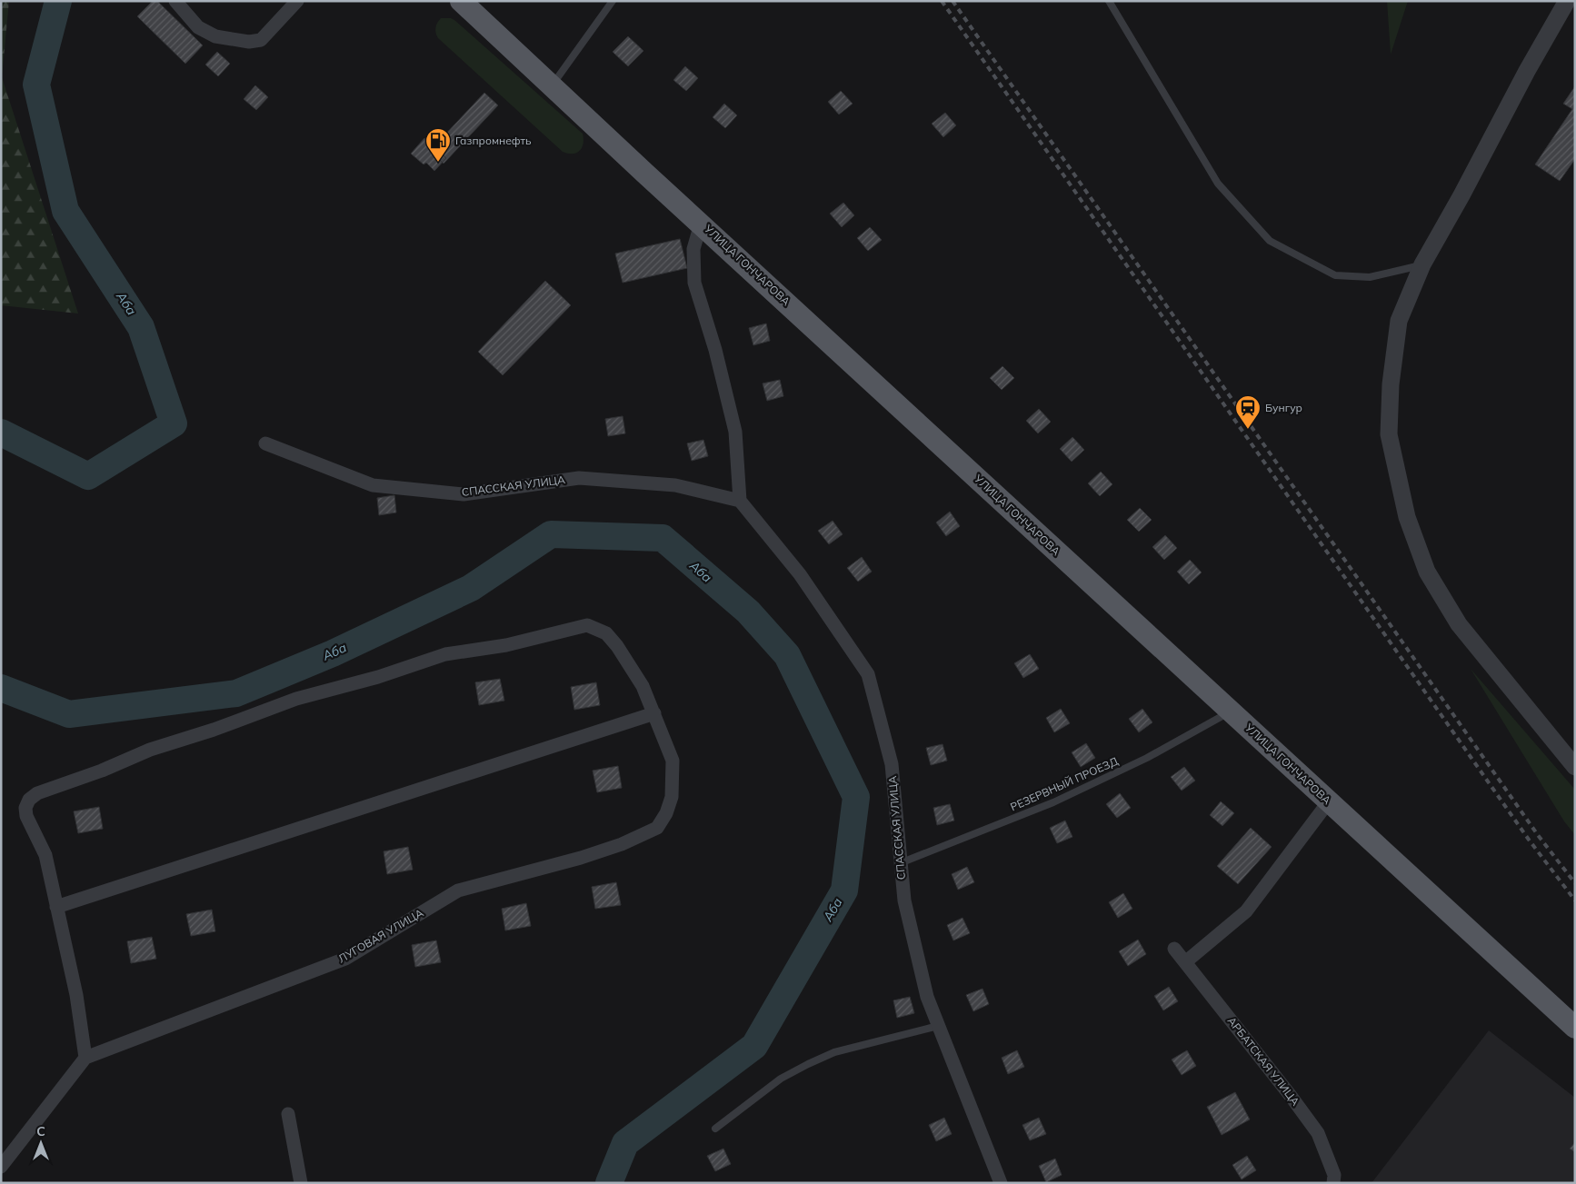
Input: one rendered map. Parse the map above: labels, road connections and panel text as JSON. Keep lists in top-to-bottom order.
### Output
{
  "streets": {
    "main road": ["УЛИЦА ГОНЧАРОВА"],
    "street": ["СПАССКАЯ УЛИЦА", "ЛУГОВАЯ УЛИЦА", "АРБАТСКАЯ УЛИЦА"],
    "lane": ["РЕЗЕРВНЫЙ ПРОЕЗД"]
  },
  "crossings": [
    ["УЛИЦА ГОНЧАРОВА", "РЕЗЕРВНЫЙ ПРОЕЗД"],
    ["СПАССКАЯ УЛИЦА", "РЕЗЕРВНЫЙ ПРОЕЗД"]
  ],
  "water": ["Аба"],
  "places": {
    "fuel station": ["Газпромнефть"],
    "station": ["Бунгур"]
  },
  "north": "top"
}
